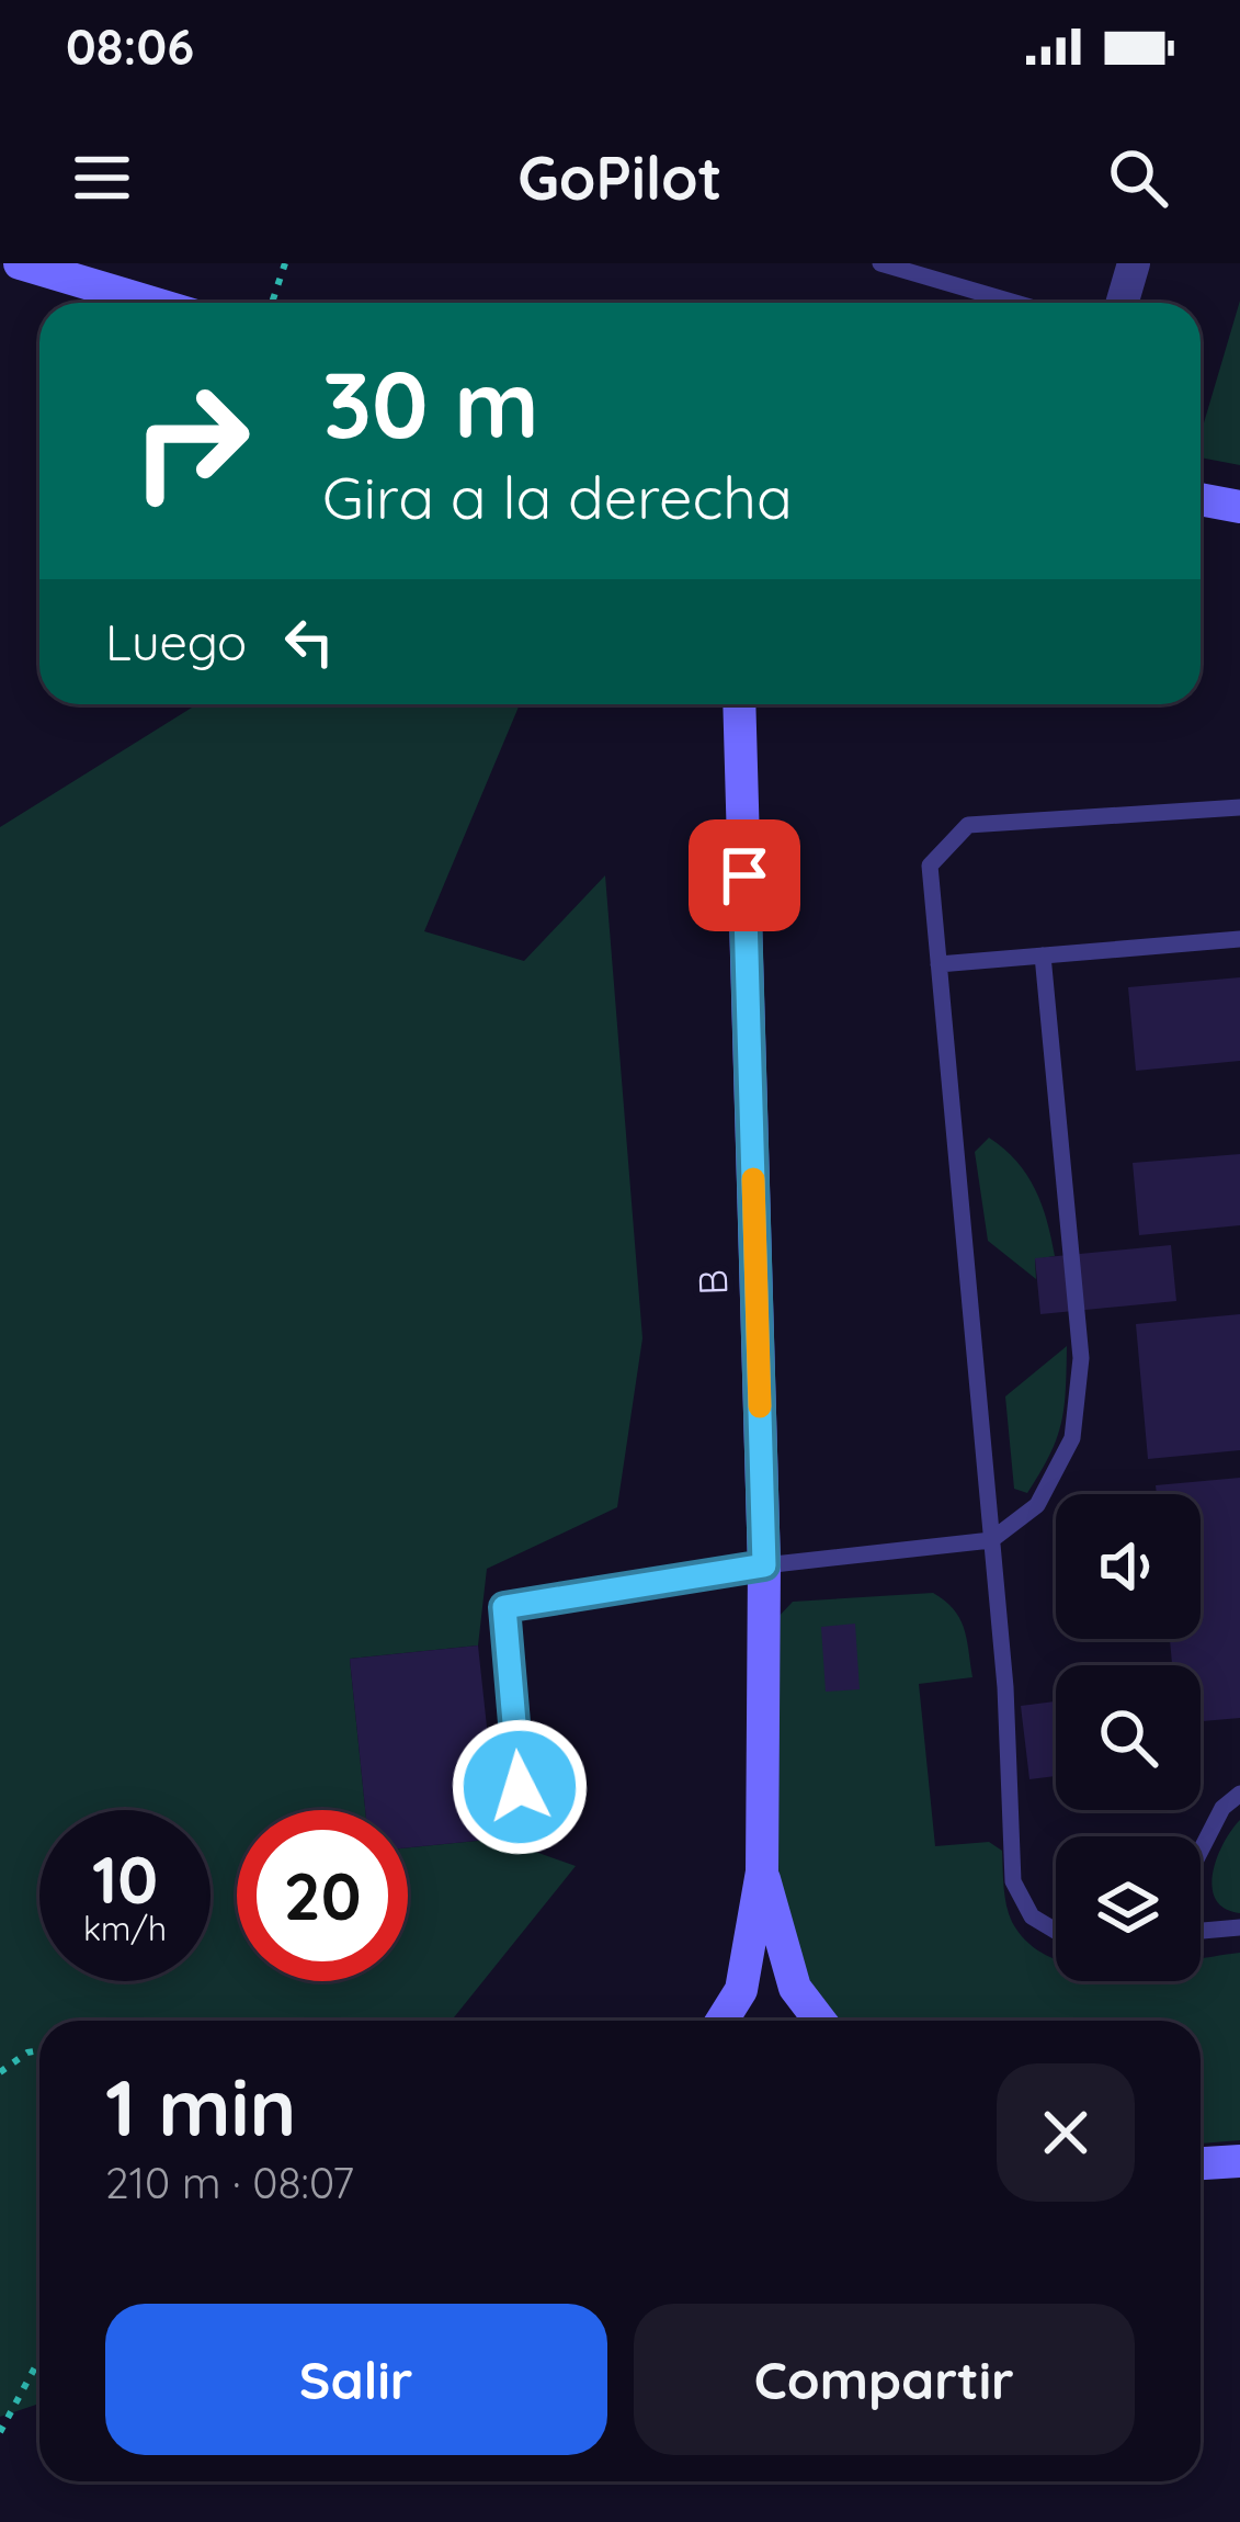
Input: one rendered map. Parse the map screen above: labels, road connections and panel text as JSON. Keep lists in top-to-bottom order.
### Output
{
  "streets": {
    "street": ["B"]
  },
  "page": {
    "status": "08:06",
    "header": "GoPilot",
    "turn": ["30 m", "Gira a la derecha"],
    "then": "Luego",
    "speed": "10 km/h",
    "limit": "20",
    "heading": ["1 min", "210 m · 08:07"],
    "buttons": ["Salir", "Compartir"]
  }
}
